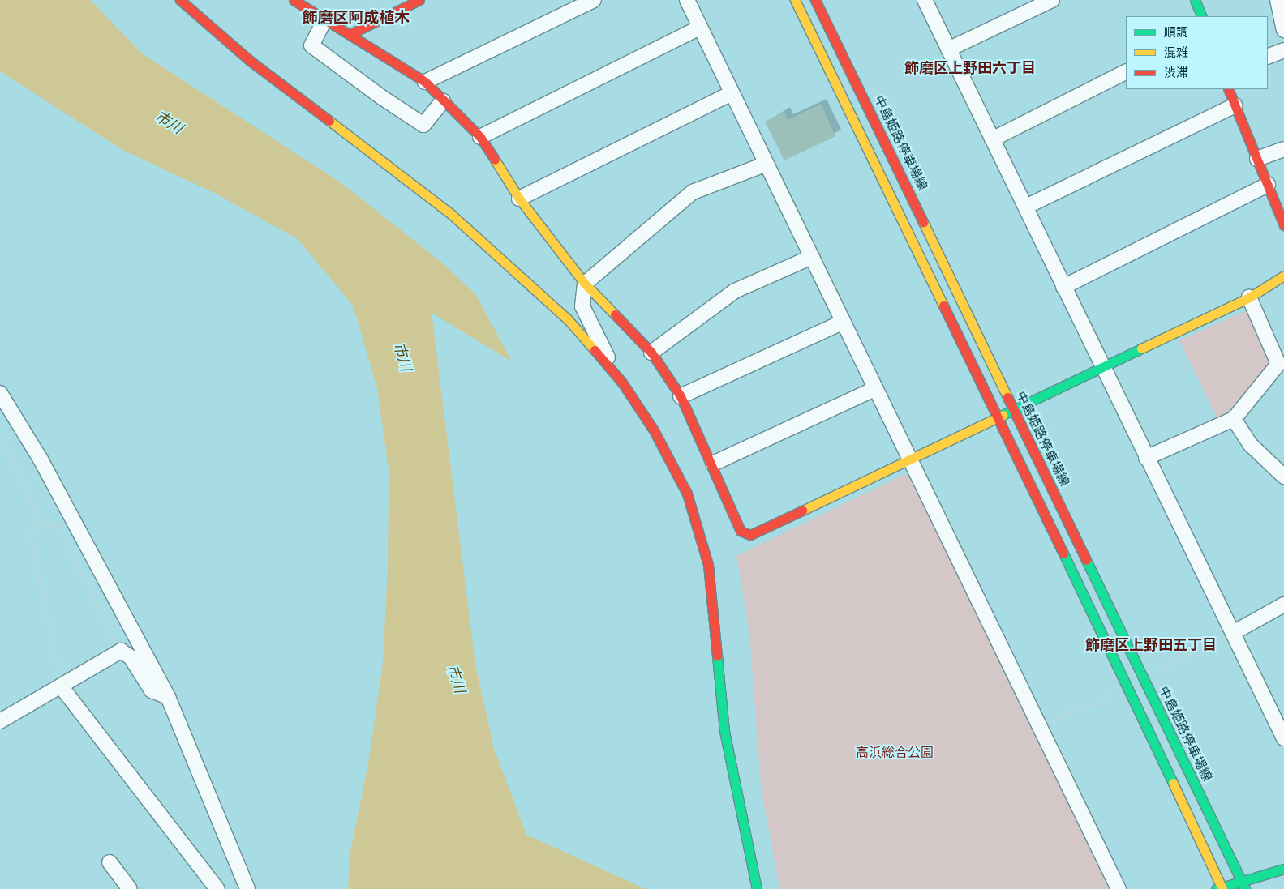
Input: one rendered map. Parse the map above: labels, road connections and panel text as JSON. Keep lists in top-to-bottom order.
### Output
{
  "streets": {
    "main road": ["中島姫路停車場線"]
  },
  "districts": ["飾磨区阿成植木", "飾磨区上野田六丁目", "飾磨区上野田五丁目"],
  "water": ["市川"],
  "parks": ["高浜総合公園"],
  "legend": ["順調", "混雑", "渋滞"]
}
